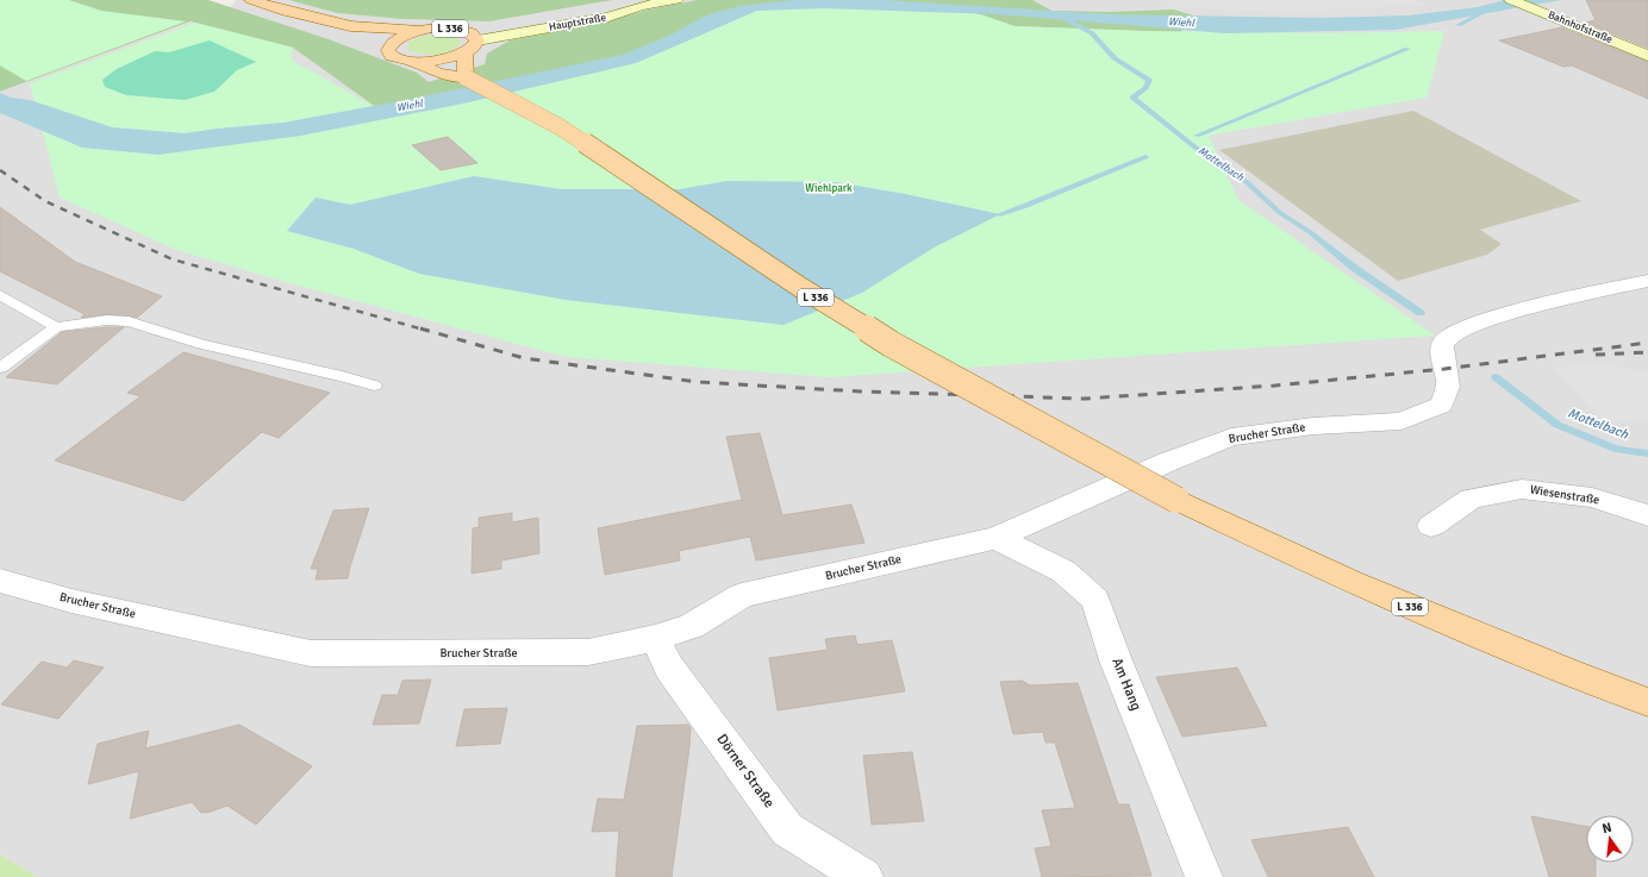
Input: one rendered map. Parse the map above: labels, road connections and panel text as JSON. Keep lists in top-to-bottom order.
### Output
{
  "streets": {
    "main road": ["L 336"],
    "street": [
      "Hauptstraße",
      "Bahnhofstraße",
      "Brucher Straße",
      "Wiesenstraße",
      "Am Hang",
      "Dörner Straße"
    ]
  },
  "crossings": [
    ["Hauptstraße", "L 336"],
    ["Brucher Straße", "Am Hang"],
    ["Brucher Straße", "Dörner Straße"]
  ],
  "water": ["Wiehl", "Mottelbach"],
  "parks": ["Wiehlpark"],
  "north": "top"
}
